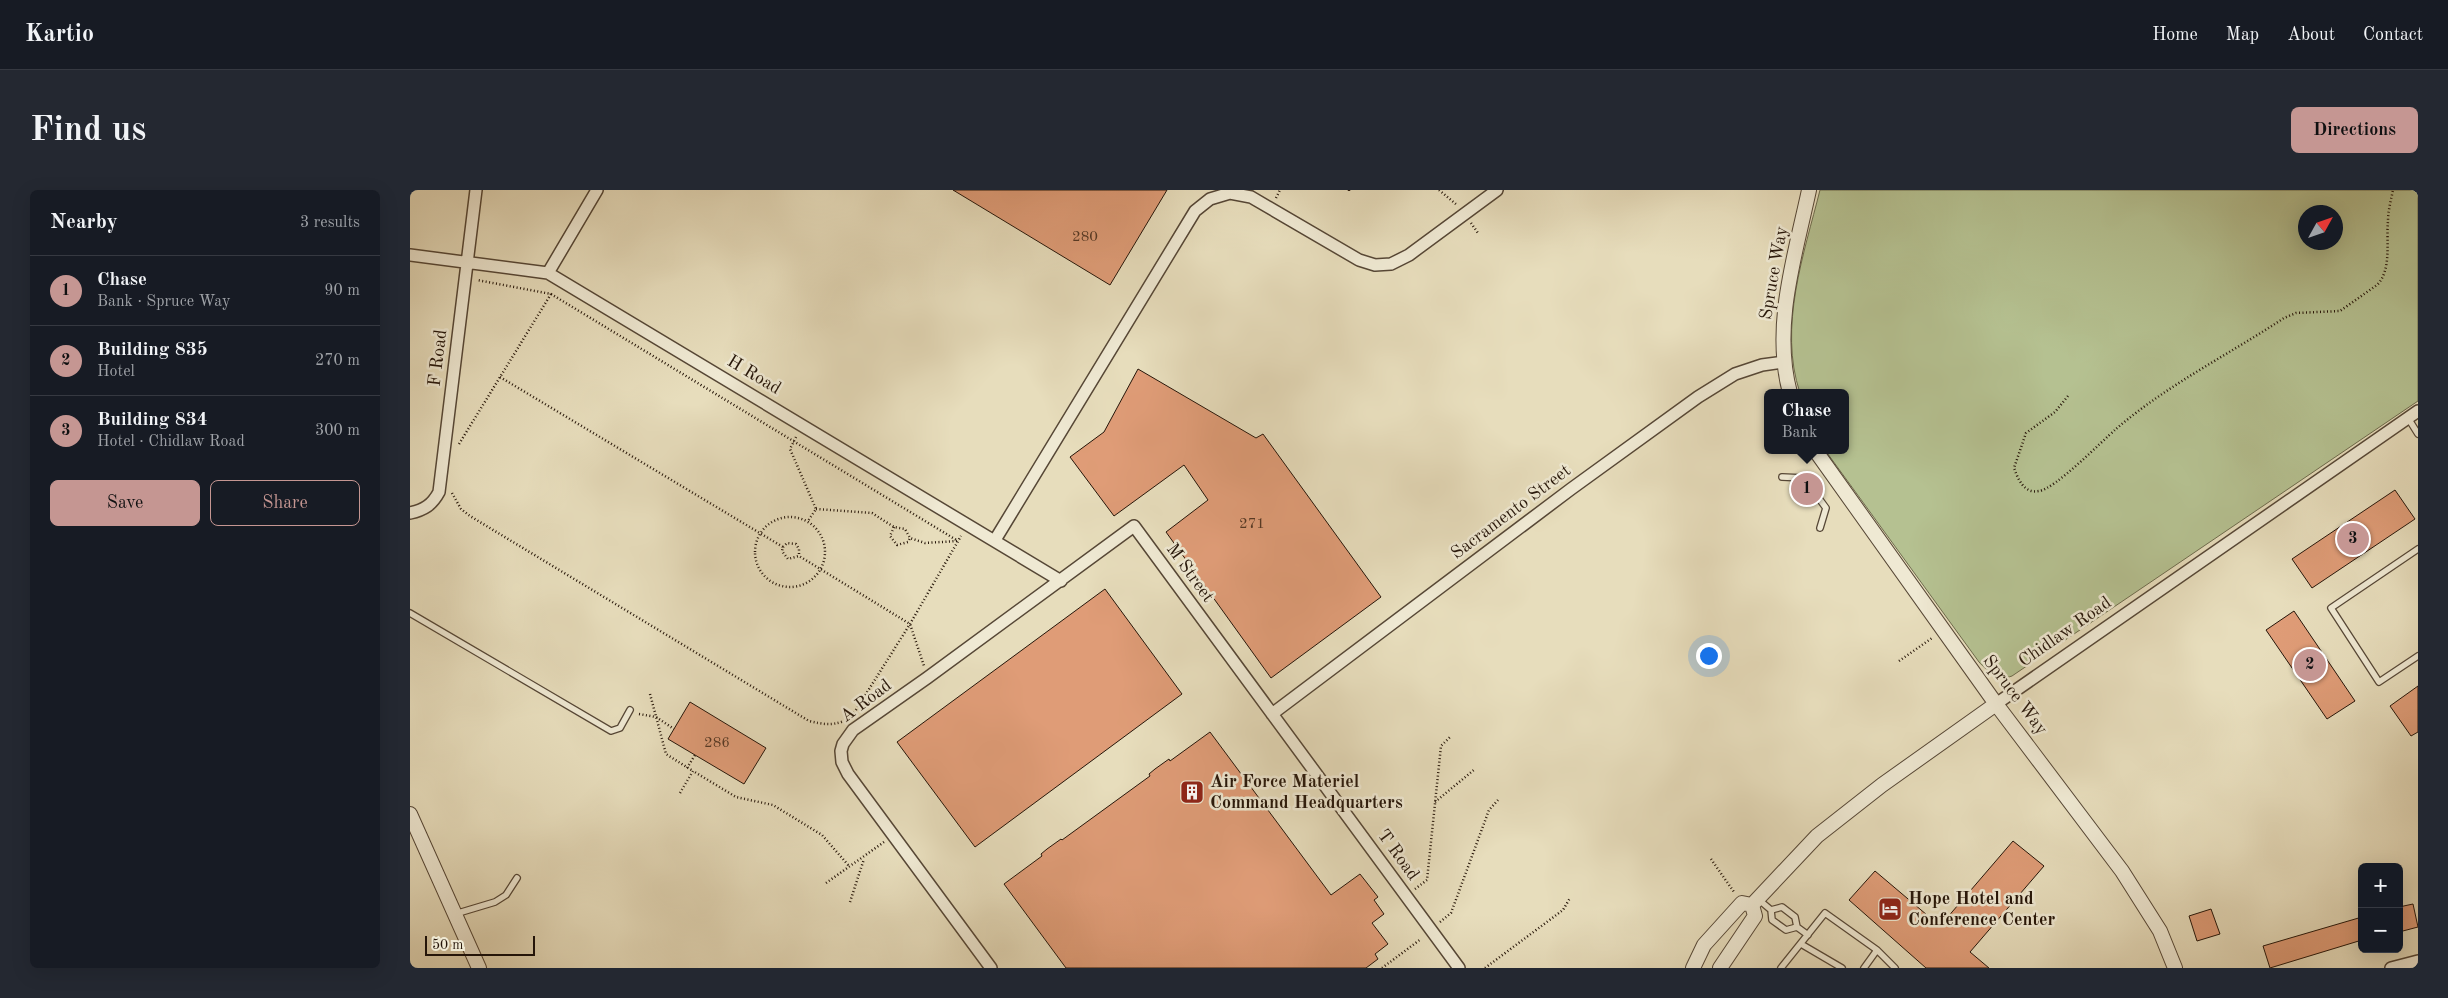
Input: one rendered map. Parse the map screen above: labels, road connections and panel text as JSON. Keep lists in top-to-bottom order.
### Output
{
  "streets": {
    "street": [
      "Spruce Way",
      "F Road",
      "H Road",
      "Sacramento Street",
      "M Street",
      "Chidlaw Road",
      "A Road",
      "T Road"
    ]
  },
  "crossings": [
    ["Spruce Way", "Sacramento Street"],
    ["Spruce Way", "Chidlaw Road"],
    ["F Road", "H Road"],
    ["H Road", "M Street"],
    ["H Road", "A Road"],
    ["Sacramento Street", "M Street"],
    ["Sacramento Street", "T Road"],
    ["M Street", "A Road"],
    ["M Street", "T Road"]
  ],
  "places": {
    "building": ["Air Force Materiel Command Headquarters"],
    "hotel": ["Hope Hotel and Conference Center"]
  },
  "house_numbers": ["280", "271", "286"],
  "scale_bar": "50 m",
  "north": "top right",
  "page": {
    "header": "Kartio",
    "nav": [
      "Home",
      "Map",
      "About",
      "Contact"
    ],
    "buttons": [
      "Directions",
      ["Save", "Share"]
    ],
    "title": "Find us",
    "heading": ["Nearby", "3 results"],
    "list": [
      {
        "mark": "1",
        "name": "Chase",
        "note": "Bank · Spruce Way",
        "value": "90 m"
      },
      {
        "mark": "2",
        "name": "Building 835",
        "note": "Hotel",
        "value": "270 m"
      },
      {
        "mark": "3",
        "name": "Building 834",
        "note": "Hotel · Chidlaw Road",
        "value": "300 m"
      }
    ],
    "popup": ["Chase", "Bank"],
    "pins": ["1", "3", "2"],
    "map_buttons": ["+", "−"],
    "scale": "50 m"
  }
}
